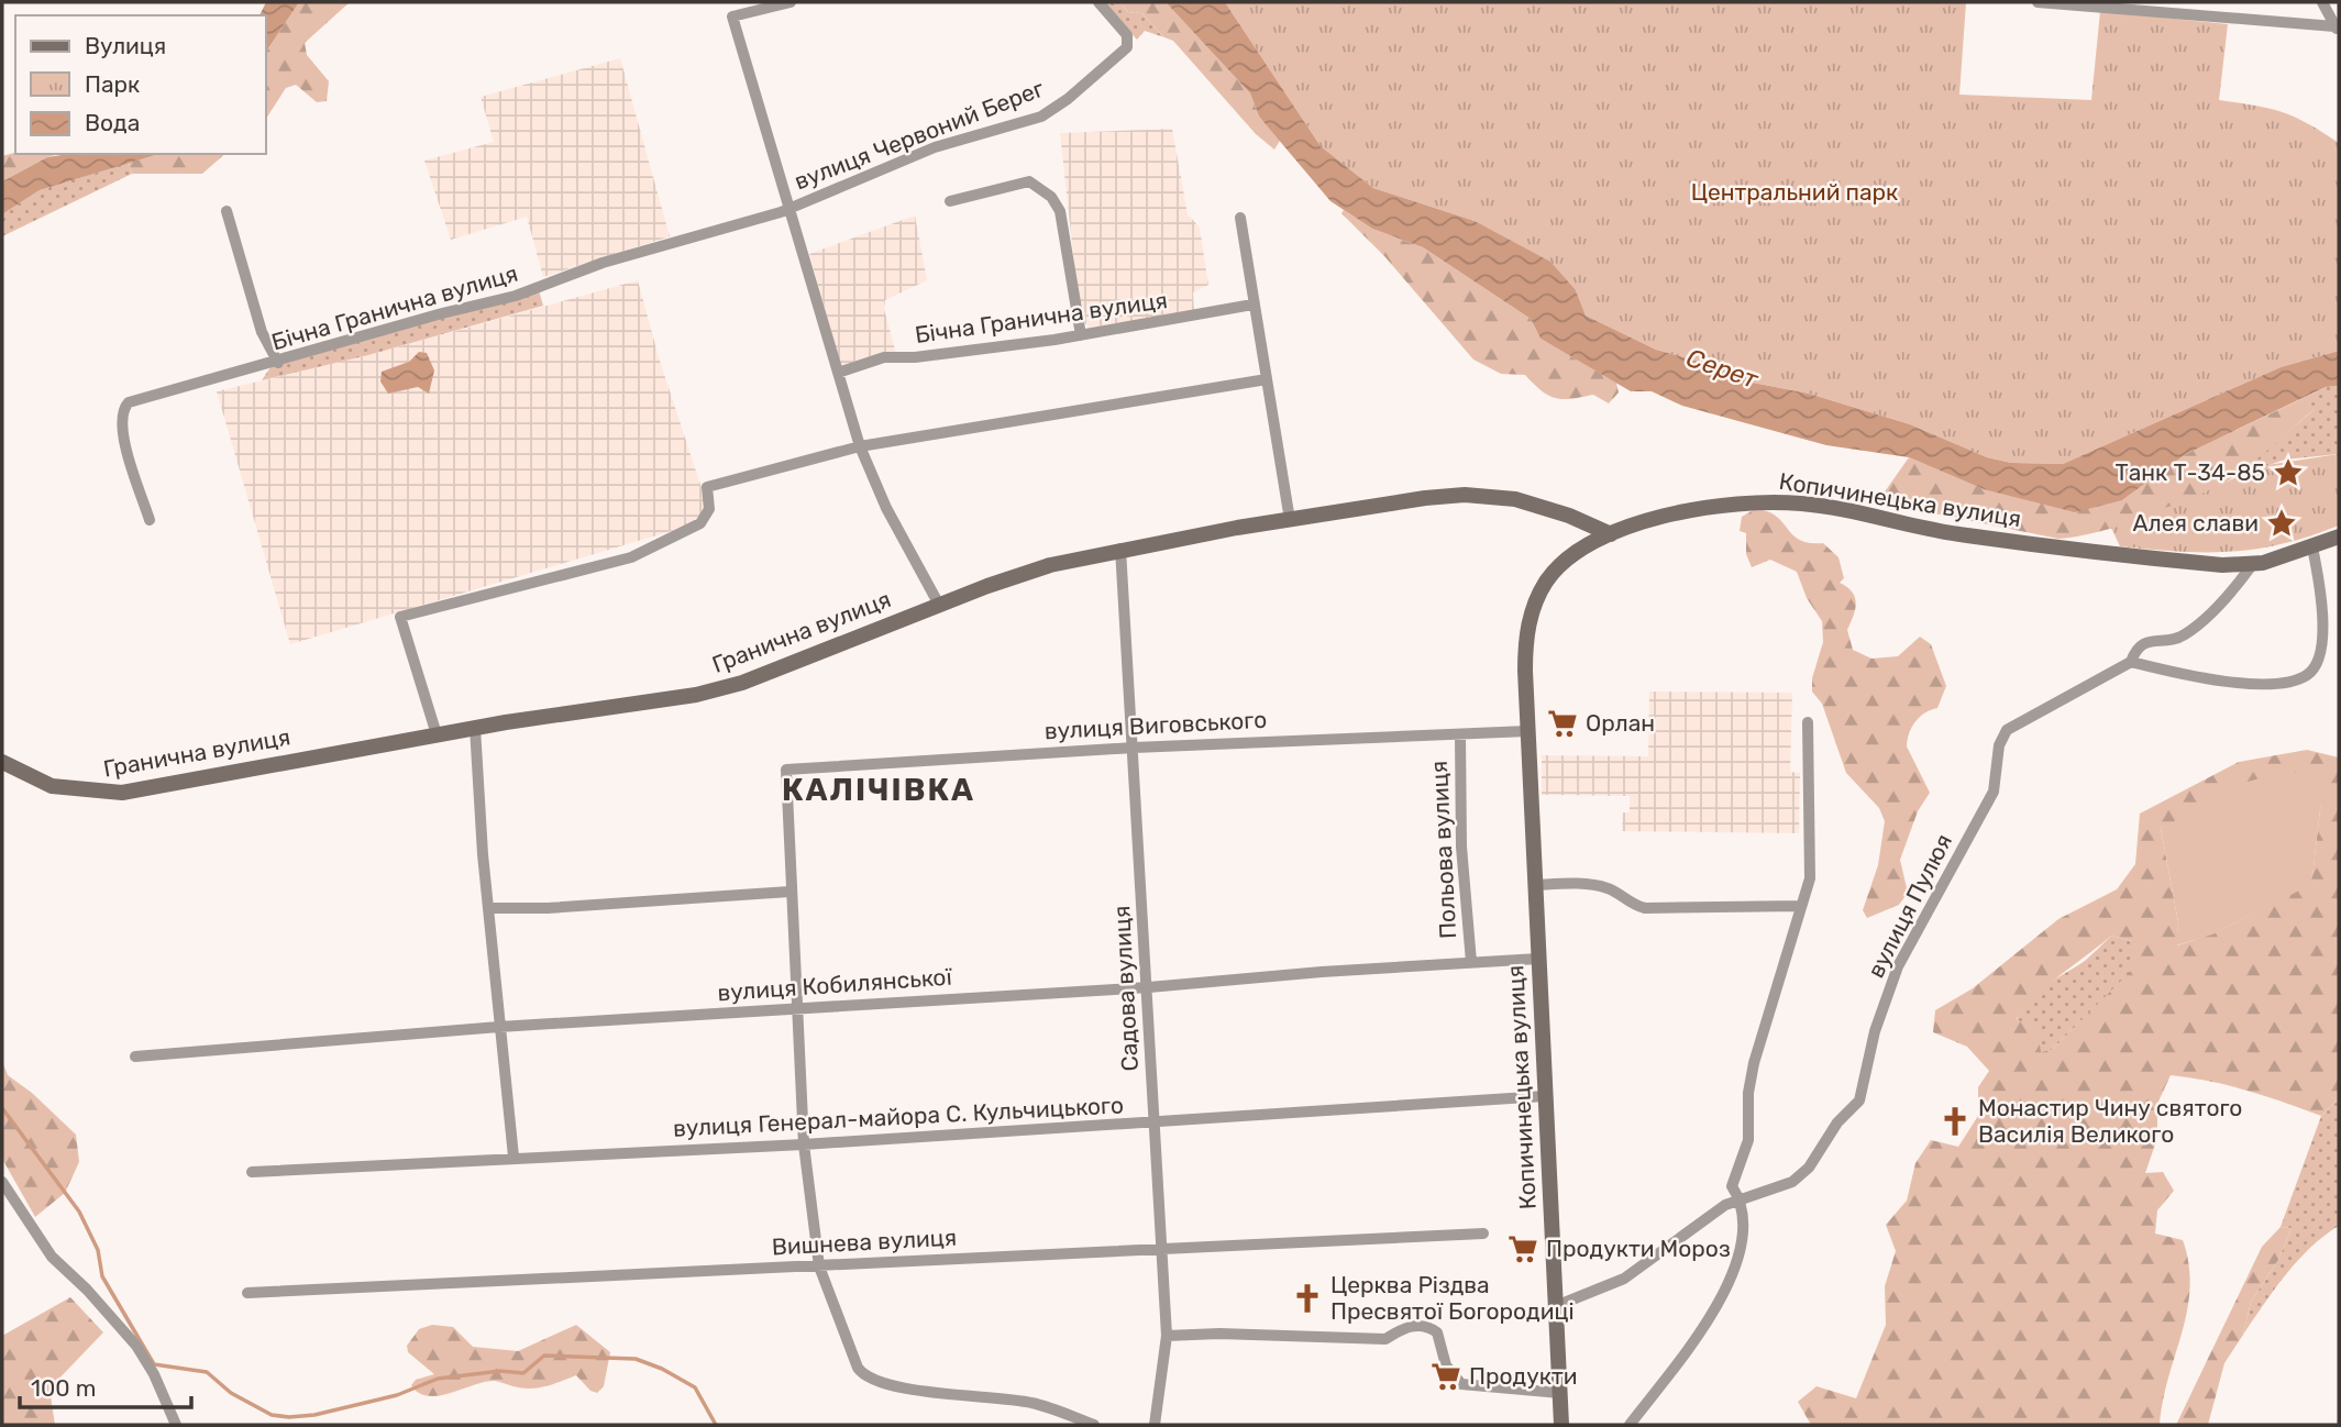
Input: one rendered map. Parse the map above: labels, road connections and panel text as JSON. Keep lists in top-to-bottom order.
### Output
{
  "streets": {
    "main road": ["Копичинецька вулиця", "Гранична вулиця"],
    "street": [
      "вулиця Червоний Берег",
      "Бічна Гранична вулиця",
      "вулиця Виговського",
      "Польова вулиця",
      "вулиця Пулюя",
      "вулиця Кобилянської",
      "Садова вулиця",
      "вулиця Генерал-майора С. Кульчицького",
      "Вишнева вулиця"
    ]
  },
  "crossings": [
    ["вулиця Червоний Берег", "Бічна Гранична вулиця"],
    ["Копичинецька вулиця", "Гранична вулиця"],
    ["Копичинецька вулиця", "вулиця Виговського"],
    ["Копичинецька вулиця", "вулиця Пулюя"],
    ["Копичинецька вулиця", "вулиця Кобилянської"],
    ["Копичинецька вулиця", "вулиця Генерал-майора С. Кульчицького"],
    ["Гранична вулиця", "Садова вулиця"],
    ["вулиця Виговського", "Польова вулиця"],
    ["вулиця Виговського", "Садова вулиця"],
    ["Польова вулиця", "вулиця Кобилянської"],
    ["вулиця Кобилянської", "Садова вулиця"],
    ["Садова вулиця", "вулиця Генерал-майора С. Кульчицького"],
    ["Садова вулиця", "Вишнева вулиця"]
  ],
  "districts": ["КАЛІЧІВКА"],
  "water": ["Серет"],
  "parks": ["Центральний парк"],
  "places": {
    "place": ["Танк Т-34-85", "Алея слави"],
    "supermarket": ["Орлан", "Продукти Мороз", "Продукти"],
    "church": ["Монастир Чину святого Василія Великого", "Церква Різдва Пресвятої Богородиці"]
  },
  "legend": ["Вулиця", "Парк", "Вода"],
  "scale_bar": "100 m"
}
